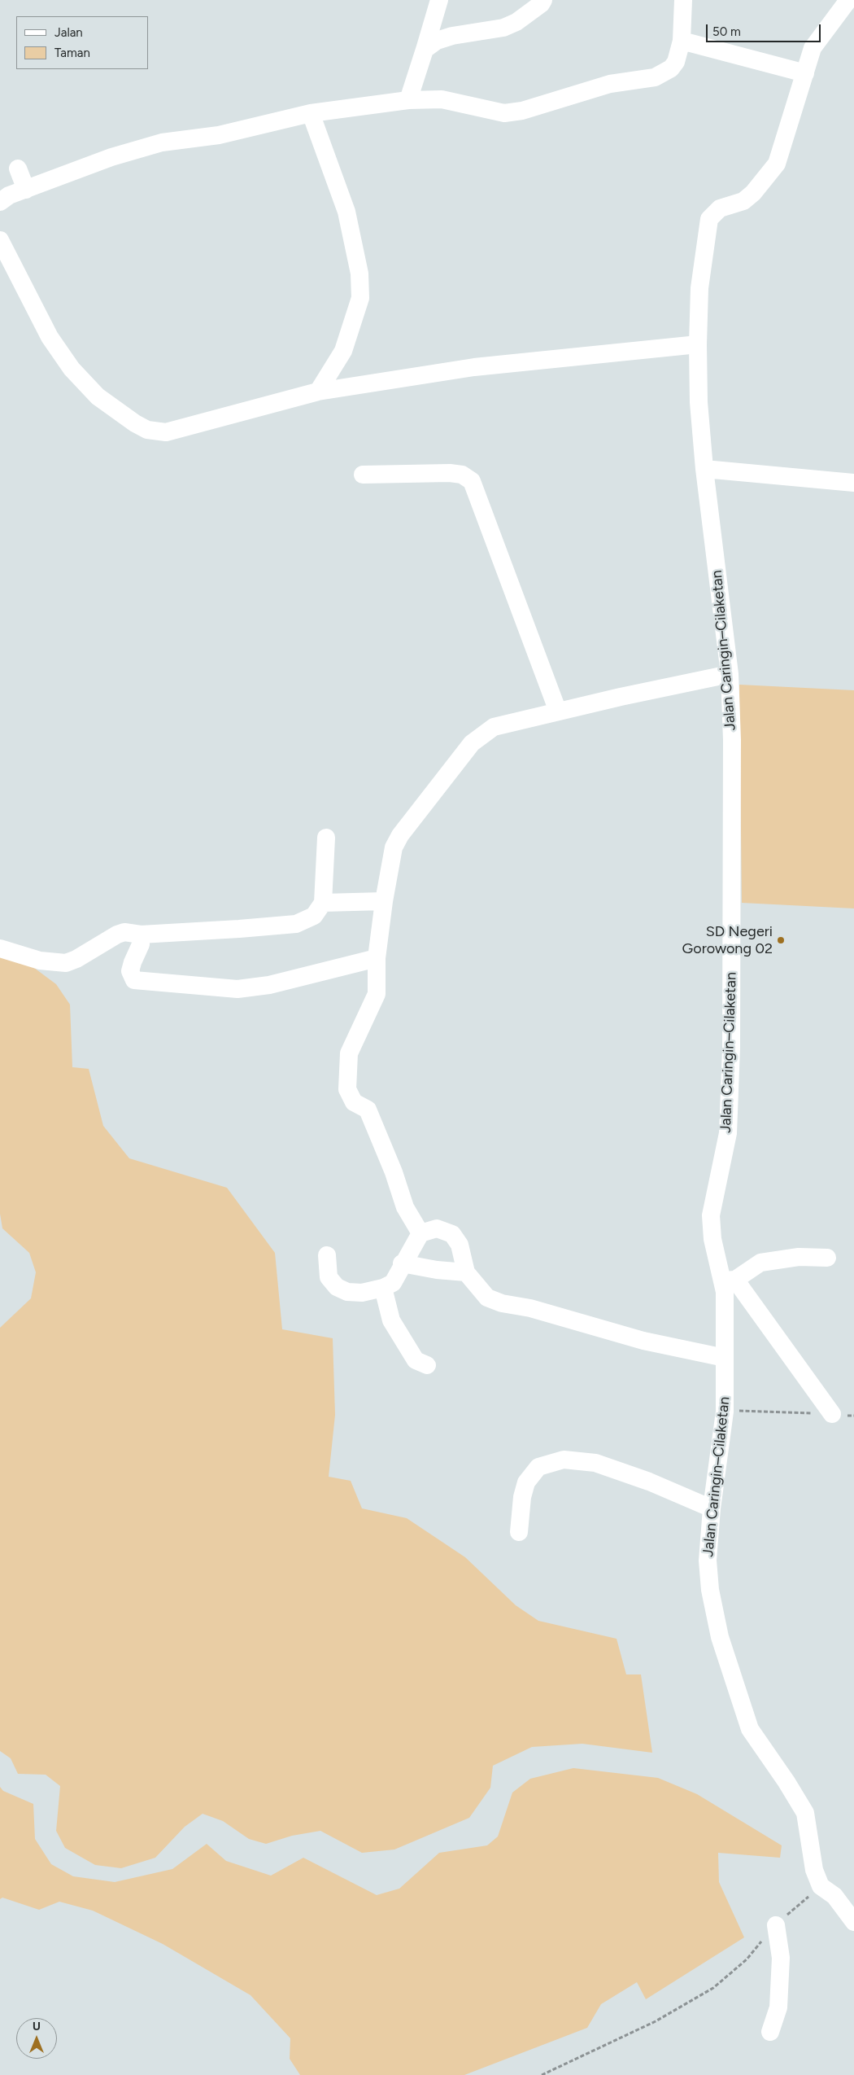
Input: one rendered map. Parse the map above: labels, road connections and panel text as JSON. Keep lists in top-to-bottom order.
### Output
{
  "streets": {
    "street": ["Jalan Caringin–Cilaketan"]
  },
  "places": ["SD Negeri Gorowong 02"],
  "legend": ["Jalan", "Taman"],
  "scale_bar": "50 m",
  "north": "top"
}
